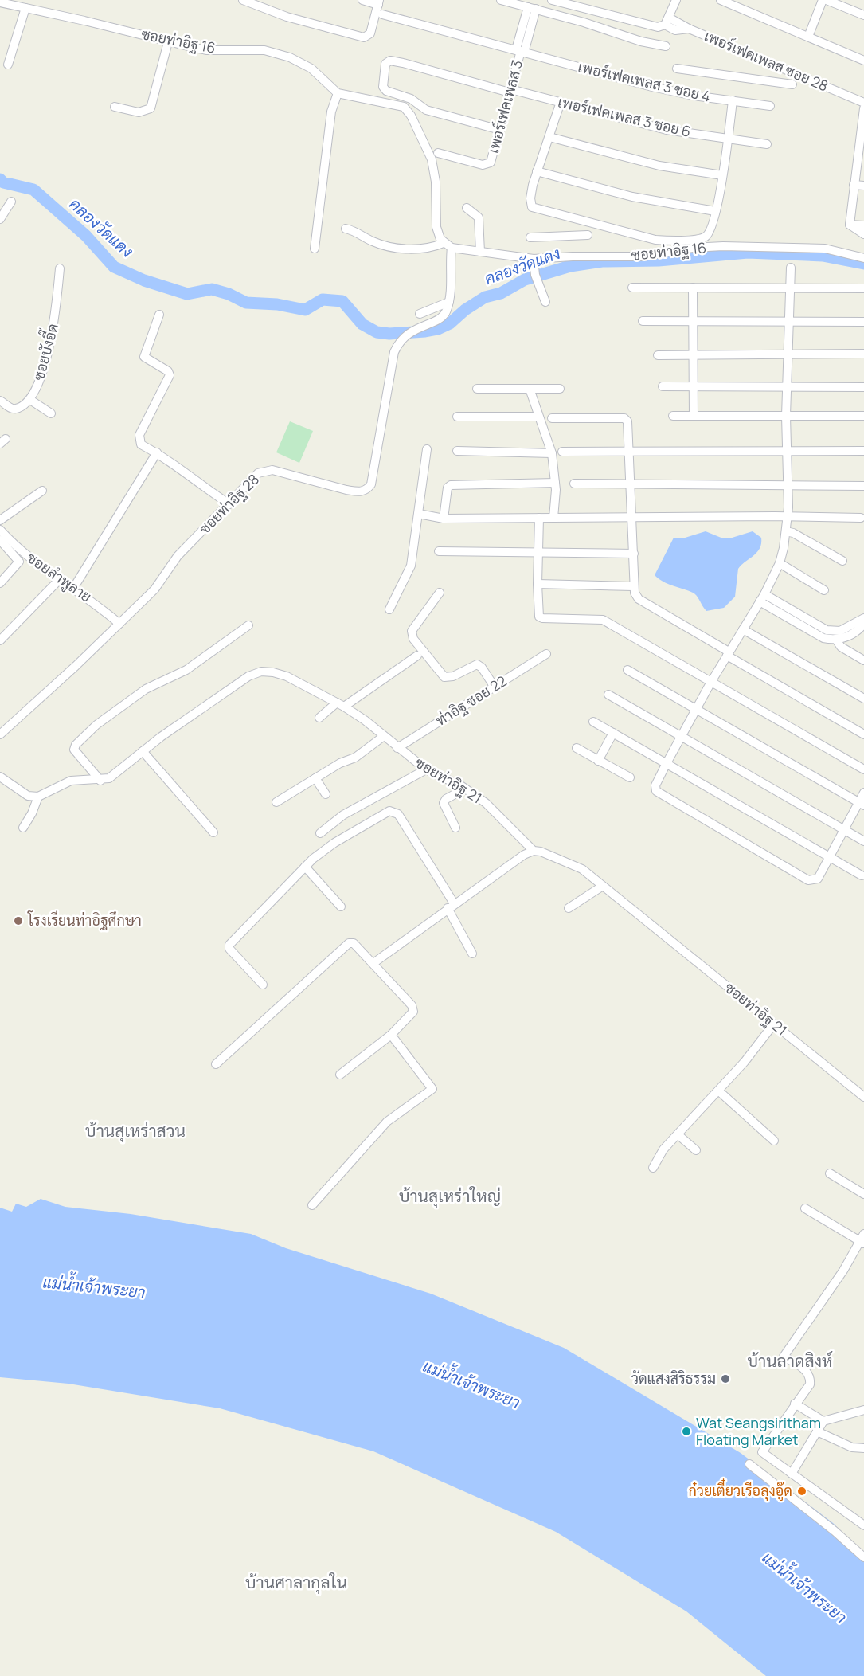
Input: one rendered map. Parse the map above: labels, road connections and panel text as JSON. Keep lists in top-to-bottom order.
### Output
{
  "streets": {
    "street": [
      "ซอยท่าอิฐ 16",
      "เพอร์เฟคเพลส ซอย 28",
      "เพอร์เฟคเพลส 3 ซอย 4",
      "เพอร์เฟคเพลส 3",
      "เพอร์เฟคเพลส 3 ซอย 6",
      "ซอยบังอี๊ด",
      "ซอยท่าอิฐ 28",
      "ซอยลำพูลาย",
      "ท่าอิฐ ซอย 22",
      "ซอยท่าอิฐ 21"
    ]
  },
  "crossings": [
    ["เพอร์เฟคเพลส 3 ซอย 4", "เพอร์เฟคเพลส 3"],
    ["เพอร์เฟคเพลส 3", "เพอร์เฟคเพลส 3 ซอย 6"],
    ["ซอยท่าอิฐ 28", "ซอยลำพูลาย"],
    ["ท่าอิฐ ซอย 22", "ซอยท่าอิฐ 21"]
  ],
  "districts": [
    "บ้านสุเหร่าสวน",
    "บ้านสุเหร่าใหญ่",
    "บ้านลาดสิงห์",
    "บ้านศาลากุลใน"
  ],
  "water": ["คลองวัดแดง", "แม่น้ำเจ้าพระยา"],
  "places": [
    "โรงเรียนท่าอิฐศึกษา",
    "วัดแสงสิริธรรม",
    "Wat Seangsiritham Floating Market",
    "ก๋วยเตี๋ยวเรือลุงอู๊ด"
  ]
}
